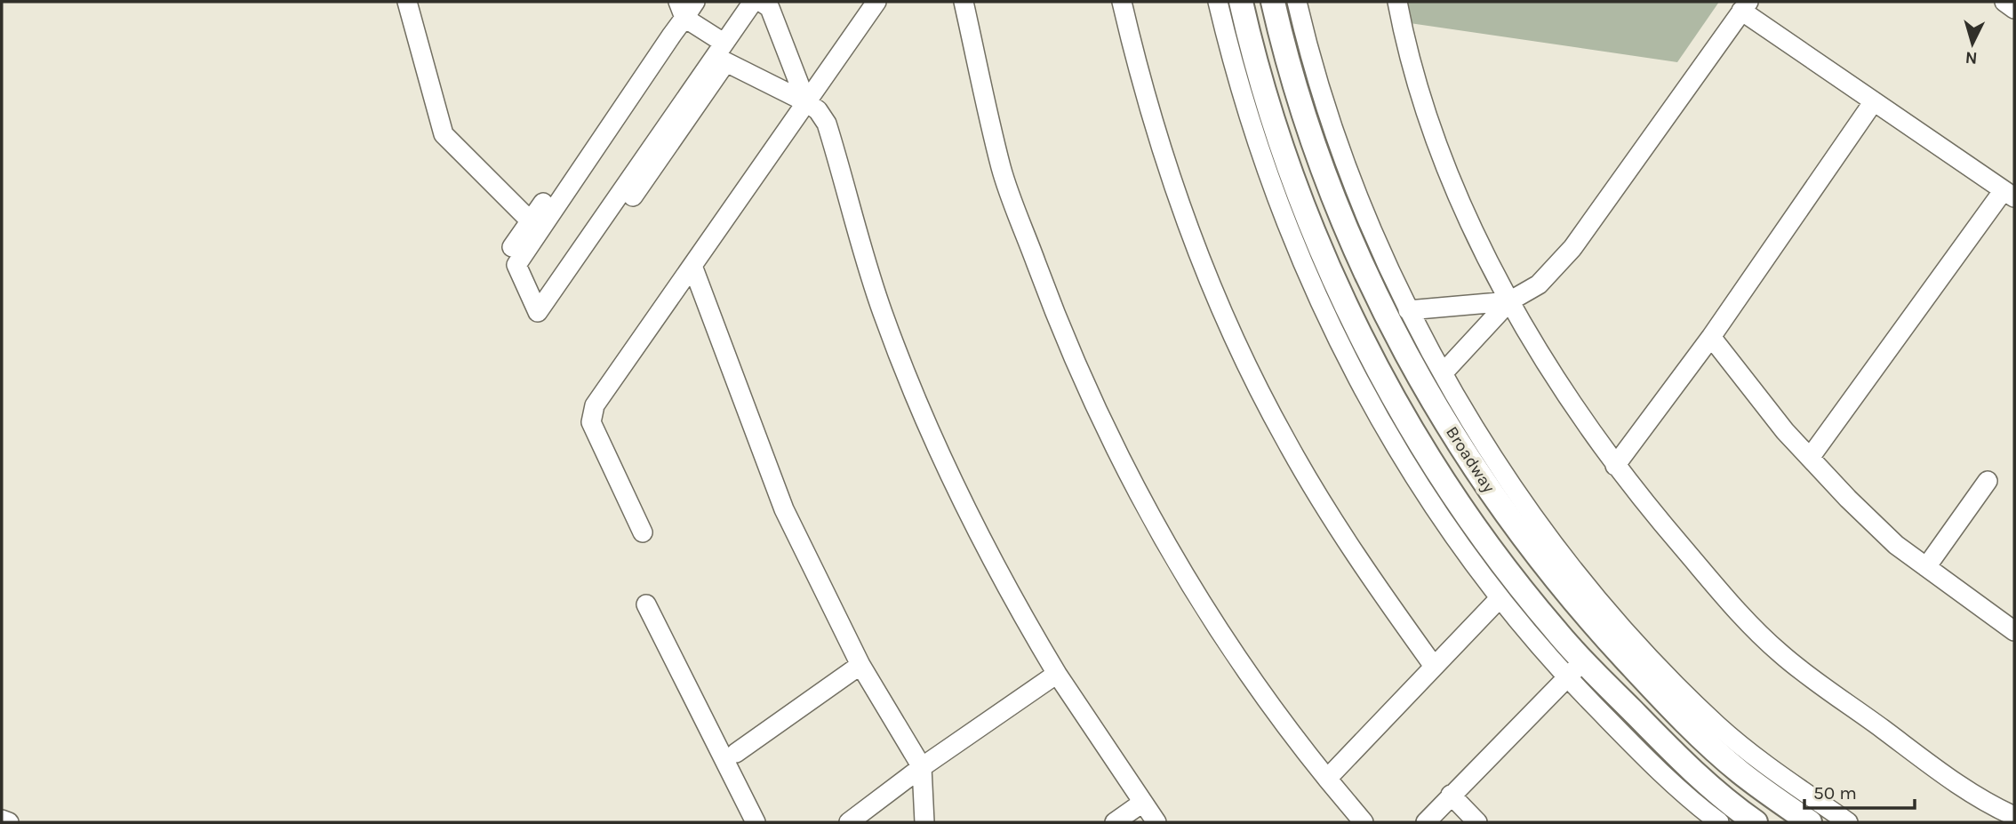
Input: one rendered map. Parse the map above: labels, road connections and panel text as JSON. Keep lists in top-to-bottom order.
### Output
{
  "streets": {
    "main road": ["Broadway"]
  },
  "scale_bar": "50 m",
  "north": "bottom"
}
